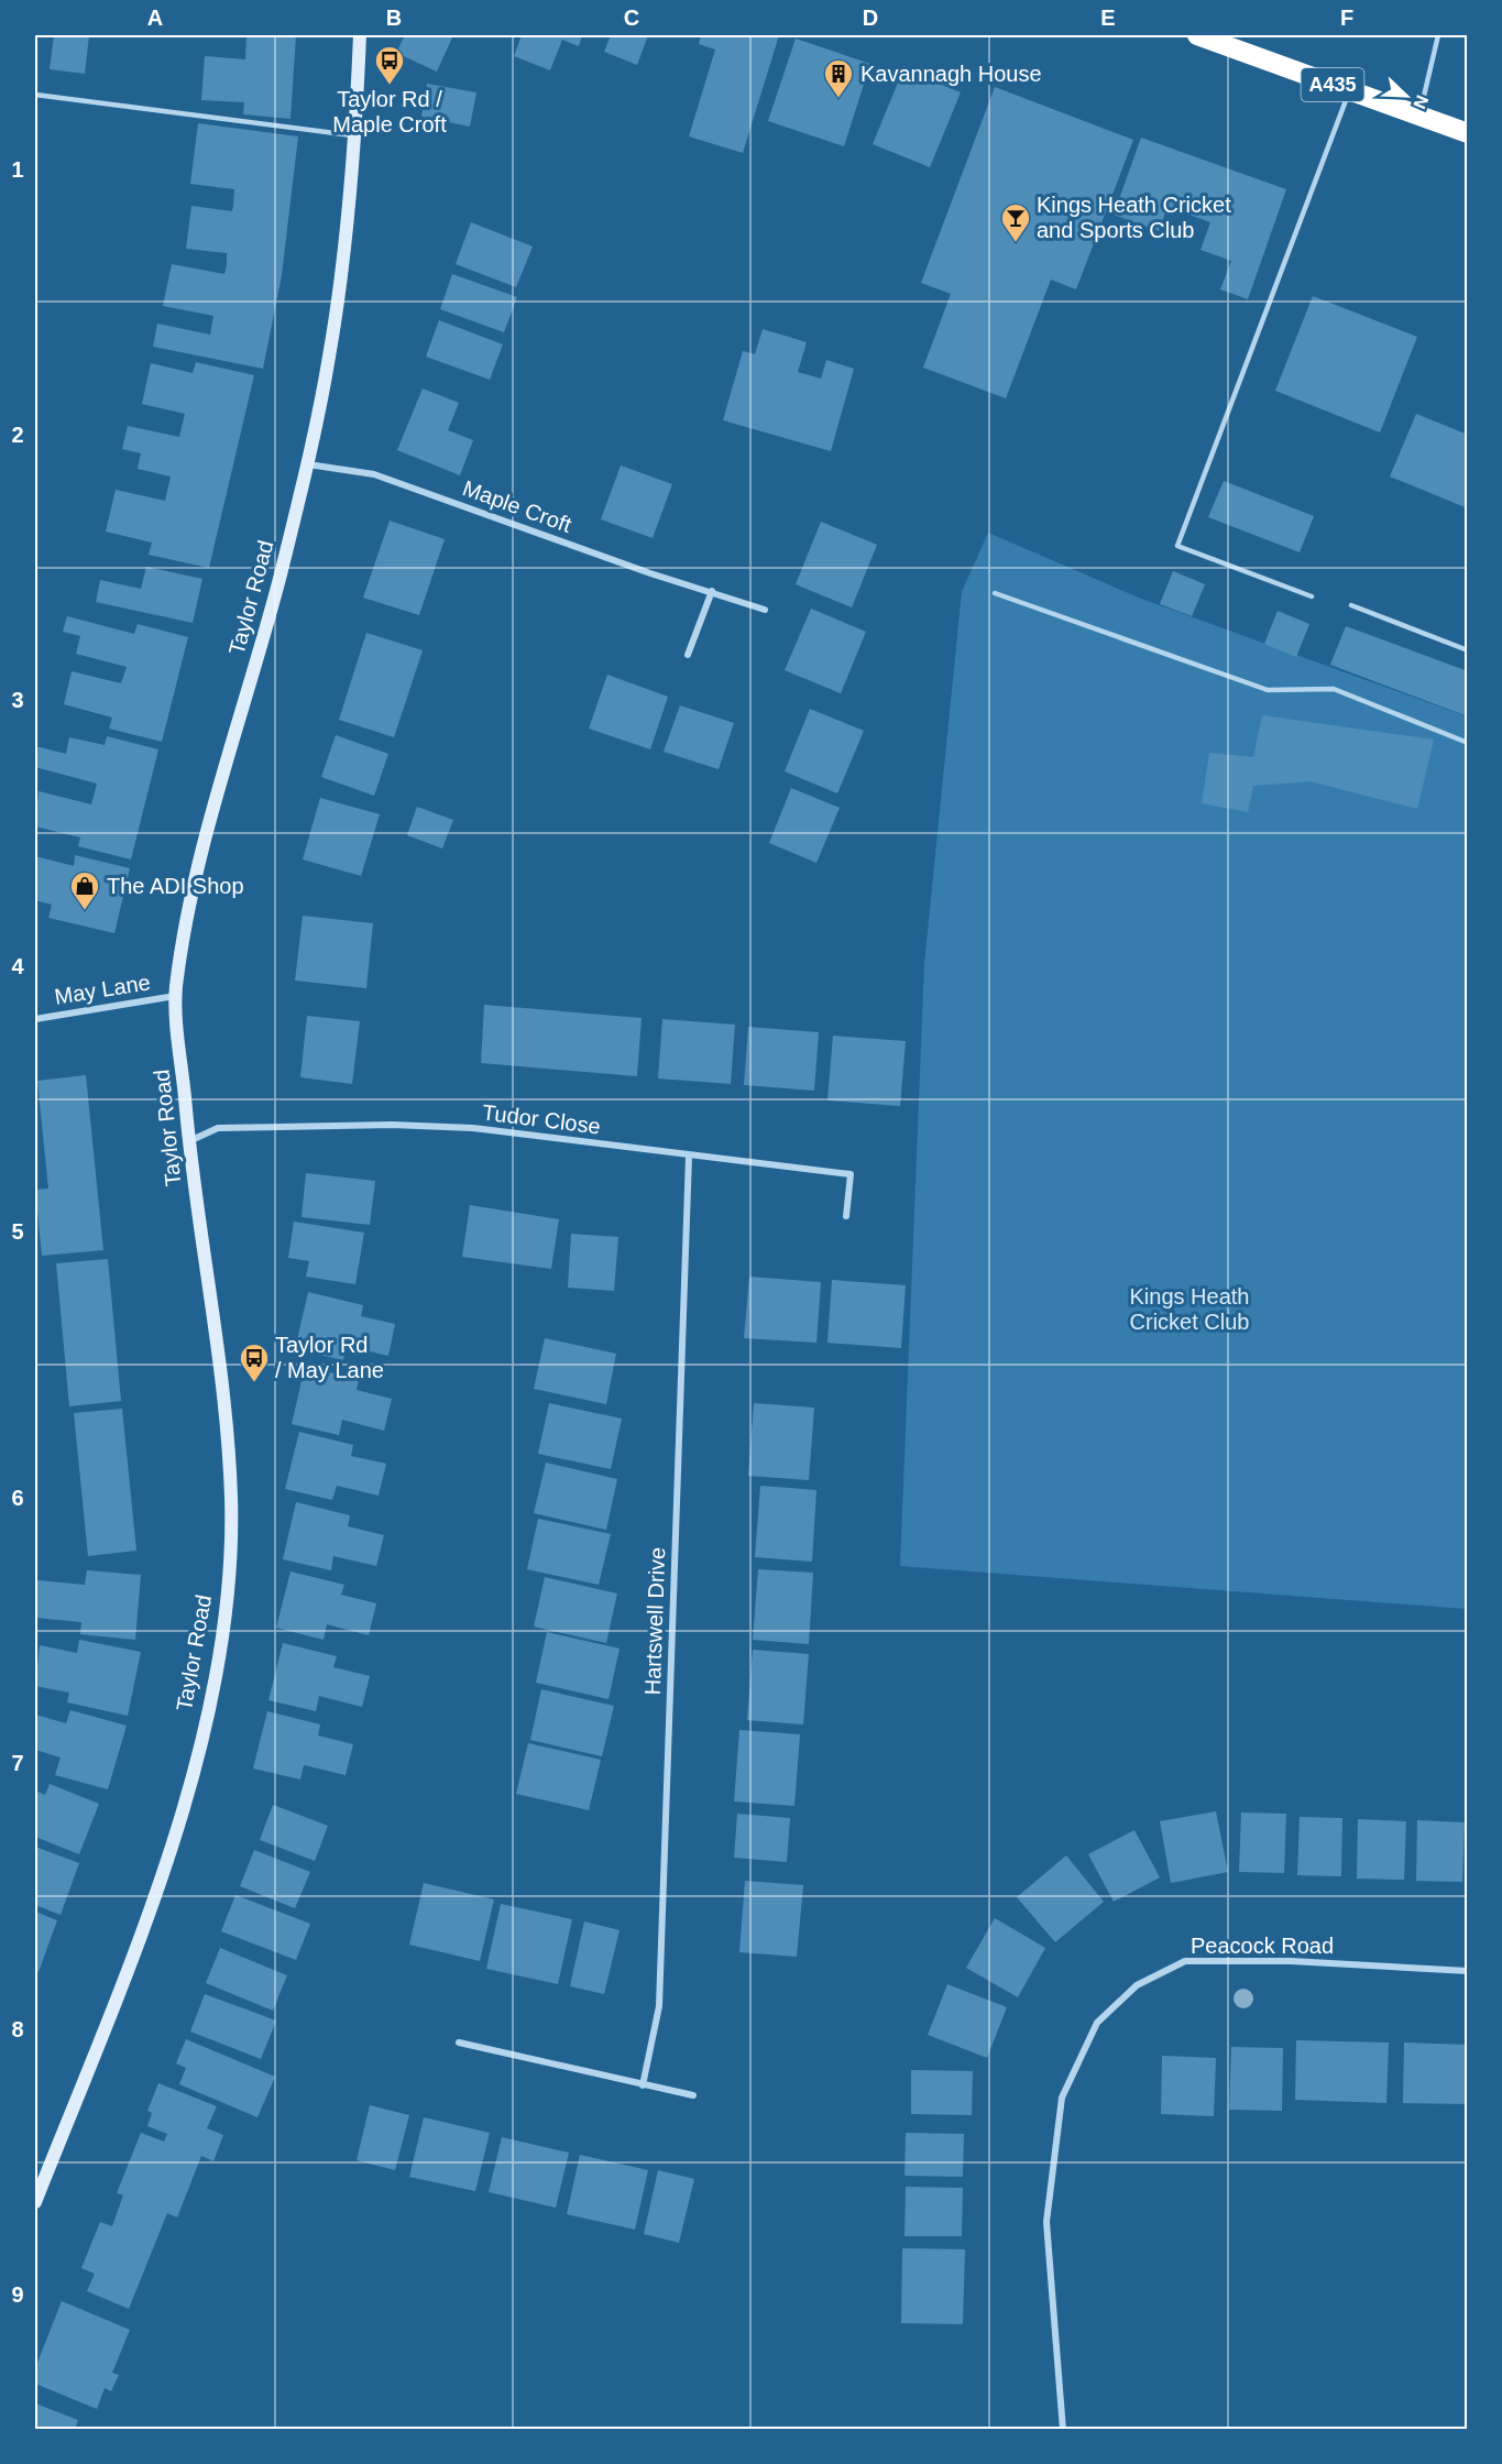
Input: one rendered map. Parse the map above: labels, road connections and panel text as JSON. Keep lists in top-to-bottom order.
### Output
{
  "streets": {
    "highway": ["A435"],
    "street": [
      "Maple Croft",
      "Taylor Road",
      "May Lane",
      "Tudor Close",
      "Hartswell Drive",
      "Peacock Road"
    ]
  },
  "crossings": [
    ["Maple Croft", "Taylor Road"],
    ["Taylor Road", "May Lane"],
    ["Taylor Road", "Tudor Close"],
    ["Tudor Close", "Hartswell Drive"]
  ],
  "parks": ["Kings Heath Cricket Club"],
  "places": {
    "bus stop": ["Taylor Rd / Maple Croft", "Taylor Rd / May Lane"],
    "building": ["Kavannagh House"],
    "bar": ["Kings Heath Cricket and Sports Club"],
    "shop": ["The ADI Shop"]
  },
  "north": "bottom right",
  "grid": {
    "columns": [
      "A",
      "B",
      "C",
      "D",
      "E",
      "F"
    ],
    "rows": [
      "1",
      "2",
      "3",
      "4",
      "5",
      "6",
      "7",
      "8",
      "9"
    ]
  }
}
